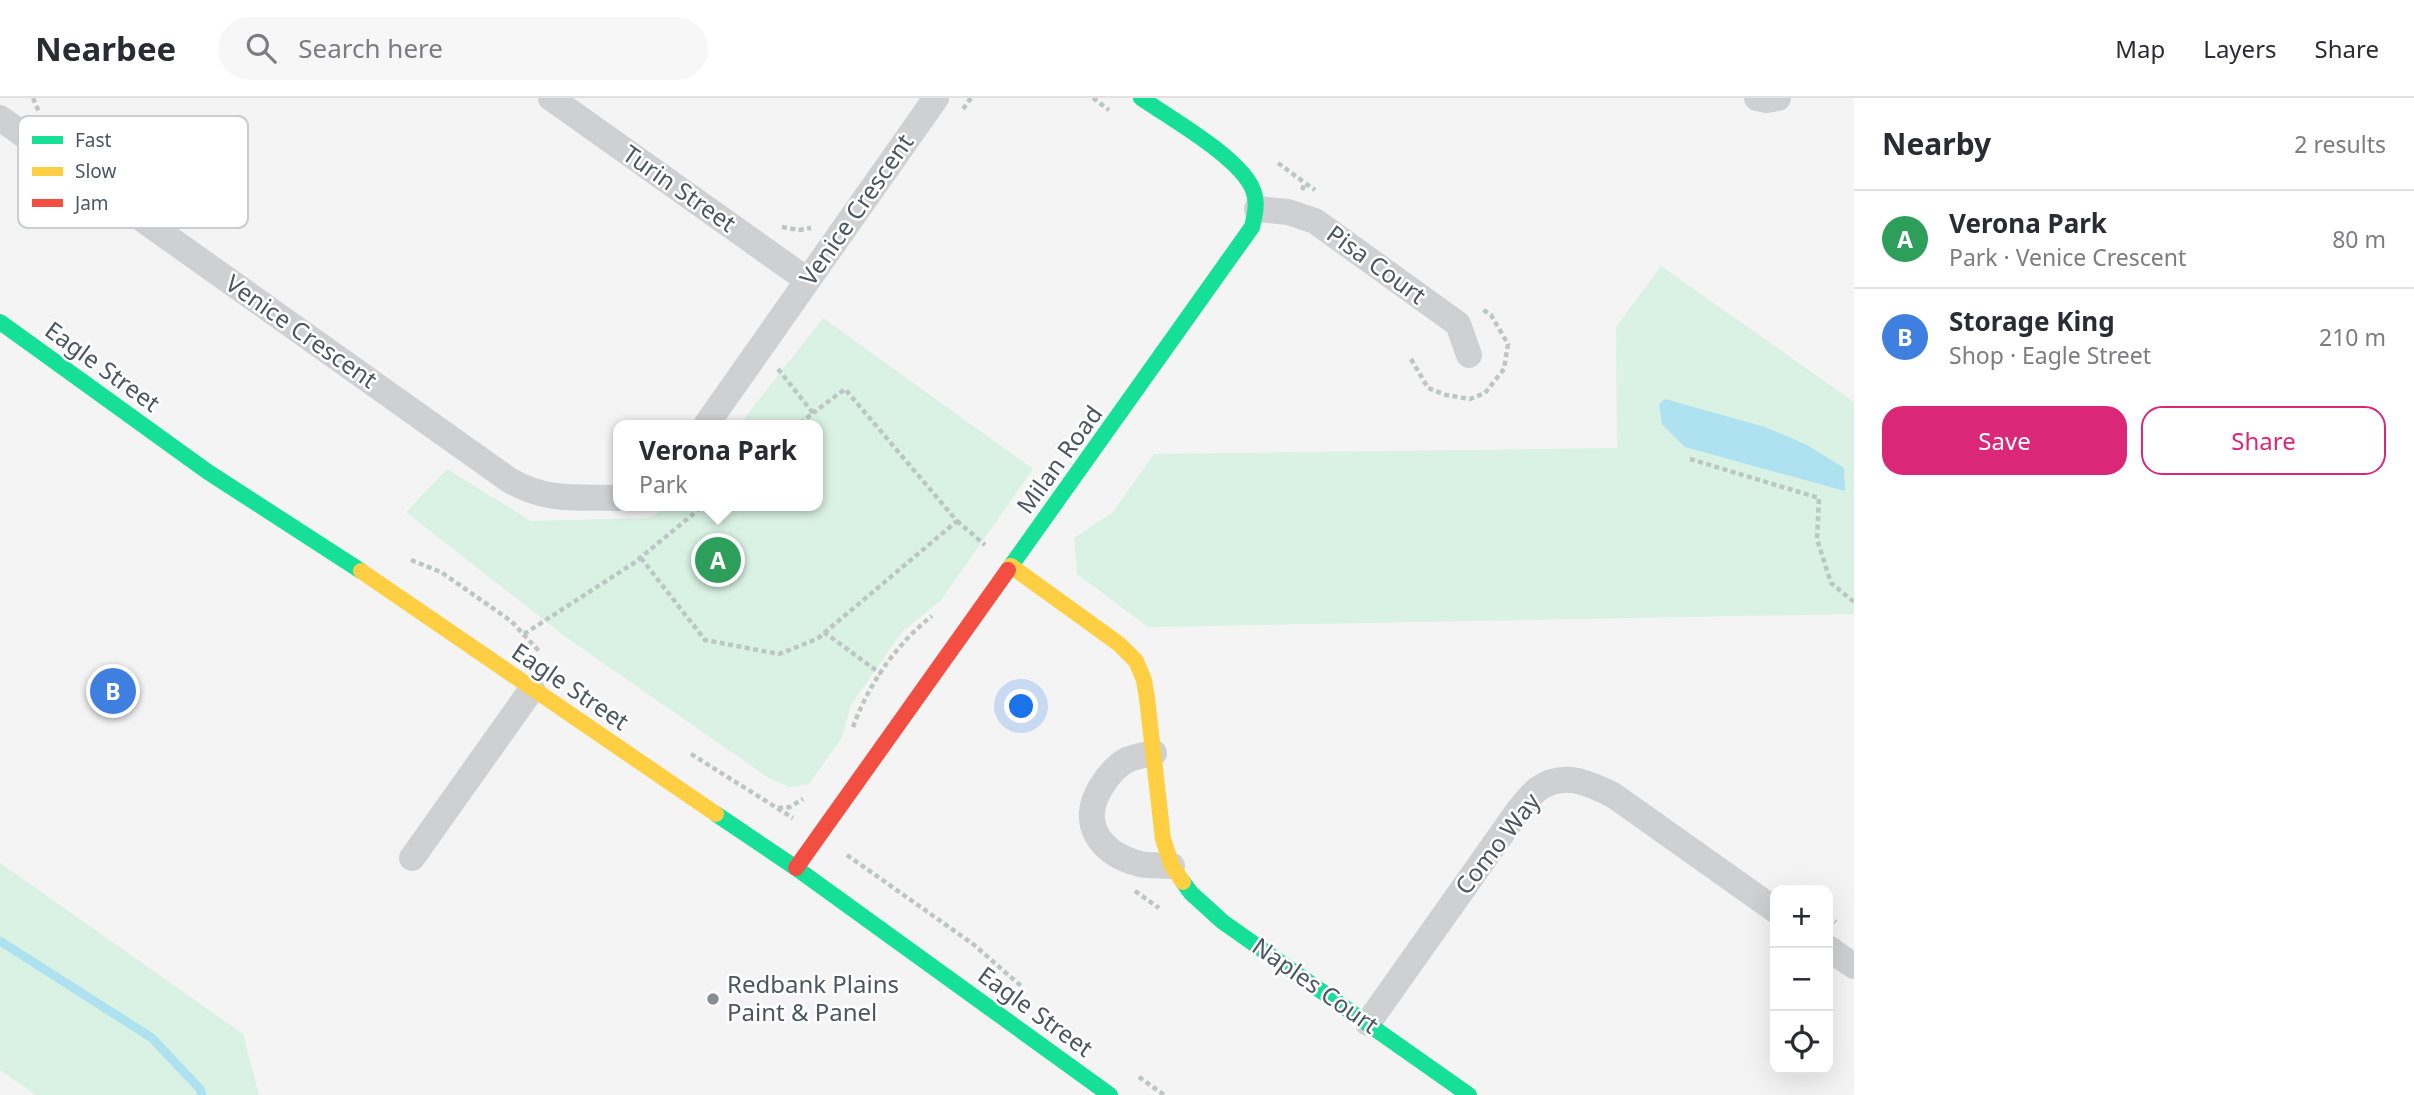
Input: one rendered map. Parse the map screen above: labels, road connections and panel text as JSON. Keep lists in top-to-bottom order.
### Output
{
  "streets": {
    "street": [
      "Turin Street",
      "Venice Crescent",
      "Pisa Court",
      "Eagle Street",
      "Milan Road",
      "Como Way",
      "Naples Court"
    ]
  },
  "crossings": [
    ["Turin Street", "Venice Crescent"],
    ["Pisa Court", "Milan Road"],
    ["Eagle Street", "Milan Road"],
    ["Milan Road", "Naples Court"],
    ["Como Way", "Naples Court"]
  ],
  "places": ["Redbank Plains Paint & Panel"],
  "legend": ["Fast", "Slow", "Jam"],
  "page": {
    "header": "Nearbee",
    "search": "Search here",
    "nav": ["Map", "Layers", "Share"],
    "heading": ["Nearby", "2 results"],
    "list": [
      {
        "mark": "A",
        "name": "Verona Park",
        "note": "Park · Venice Crescent",
        "value": "80 m"
      },
      {
        "mark": "B",
        "name": "Storage King",
        "note": "Shop · Eagle Street",
        "value": "210 m"
      }
    ],
    "buttons": ["Save", "Share"],
    "popup": ["Verona Park", "Park"],
    "pins": ["A", "B"],
    "map_buttons": ["+", "−"]
  }
}
